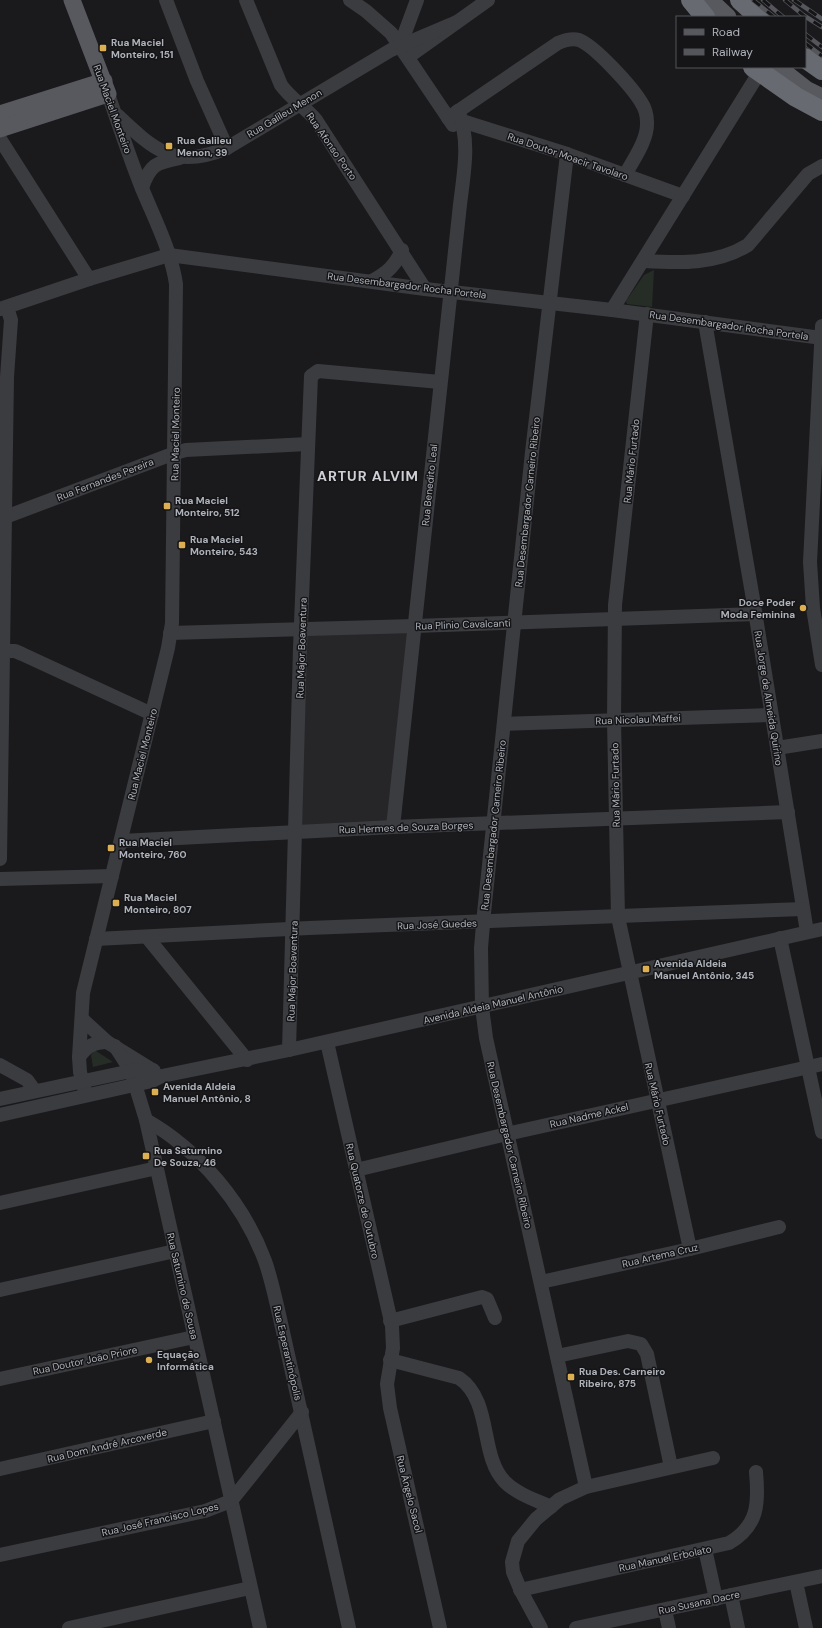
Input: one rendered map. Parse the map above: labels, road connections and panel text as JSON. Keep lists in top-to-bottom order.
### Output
{
  "streets": {
    "main road": ["Rua Maciel Monteiro"],
    "street": [
      "Rua Galileu Menon",
      "Rua Afonso Porto",
      "Rua Doutor Moacir Tavolaro",
      "Rua Desembargador Rocha Portela",
      "Rua Mário Furtado",
      "Rua Fernandes Pereira",
      "Rua Benedito Leal",
      "Rua Desembargador Carneiro Ribeiro",
      "Rua Plinio Cavalcanti",
      "Rua Major Boaventura",
      "Rua Jorge de Almeida Quirino",
      "Rua Nicolau Maffei",
      "Rua Hermes de Souza Borges",
      "Rua José Guedes",
      "Avenida Aldeia Manuel Antônio",
      "Rua Nadme Ackel",
      "Rua Quatorze de Outubro",
      "Rua Artema Cruz",
      "Rua Saturnino de Sousa",
      "Rua Esperantinópolis",
      "Rua Doutor João Priore",
      "Rua Dom André Arcoverde",
      "Rua Ângelo Sacol",
      "Rua José Francisco Lopes",
      "Rua Manuel Erbolato",
      "Rua Susana Dacre"
    ]
  },
  "crossings": [
    ["Rua Maciel Monteiro", "Rua Galileu Menon"],
    ["Rua Maciel Monteiro", "Rua Desembargador Rocha Portela"],
    ["Rua Maciel Monteiro", "Rua Fernandes Pereira"],
    ["Rua Maciel Monteiro", "Rua Plinio Cavalcanti"],
    ["Rua Maciel Monteiro", "Rua Hermes de Souza Borges"],
    ["Rua Maciel Monteiro", "Rua José Guedes"],
    ["Rua Galileu Menon", "Rua Afonso Porto"],
    ["Rua Galileu Menon", "Rua Benedito Leal"],
    ["Rua Afonso Porto", "Rua Desembargador Rocha Portela"],
    ["Rua Doutor Moacir Tavolaro", "Rua Benedito Leal"],
    ["Rua Doutor Moacir Tavolaro", "Rua Desembargador Carneiro Ribeiro"],
    ["Rua Desembargador Rocha Portela", "Rua Mário Furtado"],
    ["Rua Desembargador Rocha Portela", "Rua Benedito Leal"],
    ["Rua Desembargador Rocha Portela", "Rua Desembargador Carneiro Ribeiro"],
    ["Rua Desembargador Rocha Portela", "Rua Jorge de Almeida Quirino"],
    ["Rua Mário Furtado", "Rua Plinio Cavalcanti"],
    ["Rua Mário Furtado", "Rua Nicolau Maffei"],
    ["Rua Mário Furtado", "Rua Hermes de Souza Borges"],
    ["Rua Mário Furtado", "Rua José Guedes"],
    ["Rua Mário Furtado", "Avenida Aldeia Manuel Antônio"],
    ["Rua Mário Furtado", "Rua Nadme Ackel"],
    ["Rua Mário Furtado", "Rua Artema Cruz"],
    ["Rua Fernandes Pereira", "Rua Major Boaventura"],
    ["Rua Benedito Leal", "Rua Plinio Cavalcanti"],
    ["Rua Benedito Leal", "Rua Major Boaventura"],
    ["Rua Benedito Leal", "Rua Hermes de Souza Borges"],
    ["Rua Desembargador Carneiro Ribeiro", "Rua Plinio Cavalcanti"],
    ["Rua Desembargador Carneiro Ribeiro", "Rua Nicolau Maffei"],
    ["Rua Desembargador Carneiro Ribeiro", "Rua Hermes de Souza Borges"],
    ["Rua Desembargador Carneiro Ribeiro", "Rua José Guedes"],
    ["Rua Desembargador Carneiro Ribeiro", "Avenida Aldeia Manuel Antônio"],
    ["Rua Desembargador Carneiro Ribeiro", "Rua Nadme Ackel"],
    ["Rua Desembargador Carneiro Ribeiro", "Rua Artema Cruz"],
    ["Rua Plinio Cavalcanti", "Rua Major Boaventura"],
    ["Rua Plinio Cavalcanti", "Rua Jorge de Almeida Quirino"],
    ["Rua Major Boaventura", "Rua Hermes de Souza Borges"],
    ["Rua Major Boaventura", "Rua José Guedes"],
    ["Rua Major Boaventura", "Avenida Aldeia Manuel Antônio"],
    ["Rua Jorge de Almeida Quirino", "Rua Nicolau Maffei"],
    ["Rua Jorge de Almeida Quirino", "Rua Hermes de Souza Borges"],
    ["Rua Jorge de Almeida Quirino", "Rua José Guedes"],
    ["Rua Jorge de Almeida Quirino", "Avenida Aldeia Manuel Antônio"],
    ["Avenida Aldeia Manuel Antônio", "Rua Quatorze de Outubro"],
    ["Avenida Aldeia Manuel Antônio", "Rua Saturnino de Sousa"],
    ["Rua Nadme Ackel", "Rua Quatorze de Outubro"],
    ["Rua Quatorze de Outubro", "Rua Ângelo Sacol"],
    ["Rua Saturnino de Sousa", "Rua Esperantinópolis"],
    ["Rua Saturnino de Sousa", "Rua Doutor João Priore"],
    ["Rua Saturnino de Sousa", "Rua Dom André Arcoverde"],
    ["Rua Saturnino de Sousa", "Rua José Francisco Lopes"],
    ["Rua Esperantinópolis", "Rua José Francisco Lopes"]
  ],
  "districts": ["ARTUR ALVIM"],
  "places": {
    "transit": [
      "Rua Maciel Monteiro, 151",
      "Rua Galileu Menon, 39",
      "Rua Maciel Monteiro, 512",
      "Rua Maciel Monteiro, 543",
      "Rua Maciel Monteiro, 760",
      "Rua Maciel Monteiro, 807",
      "Avenida Aldeia Manuel Antônio, 345",
      "Avenida Aldeia Manuel Antônio, 8",
      "Rua Saturnino De Souza, 46",
      "Rua Des. Carneiro Ribeiro, 875"
    ],
    "other": ["Doce Poder Moda Feminina", "Equação Informática"]
  },
  "legend": ["Road", "Railway"]
}
